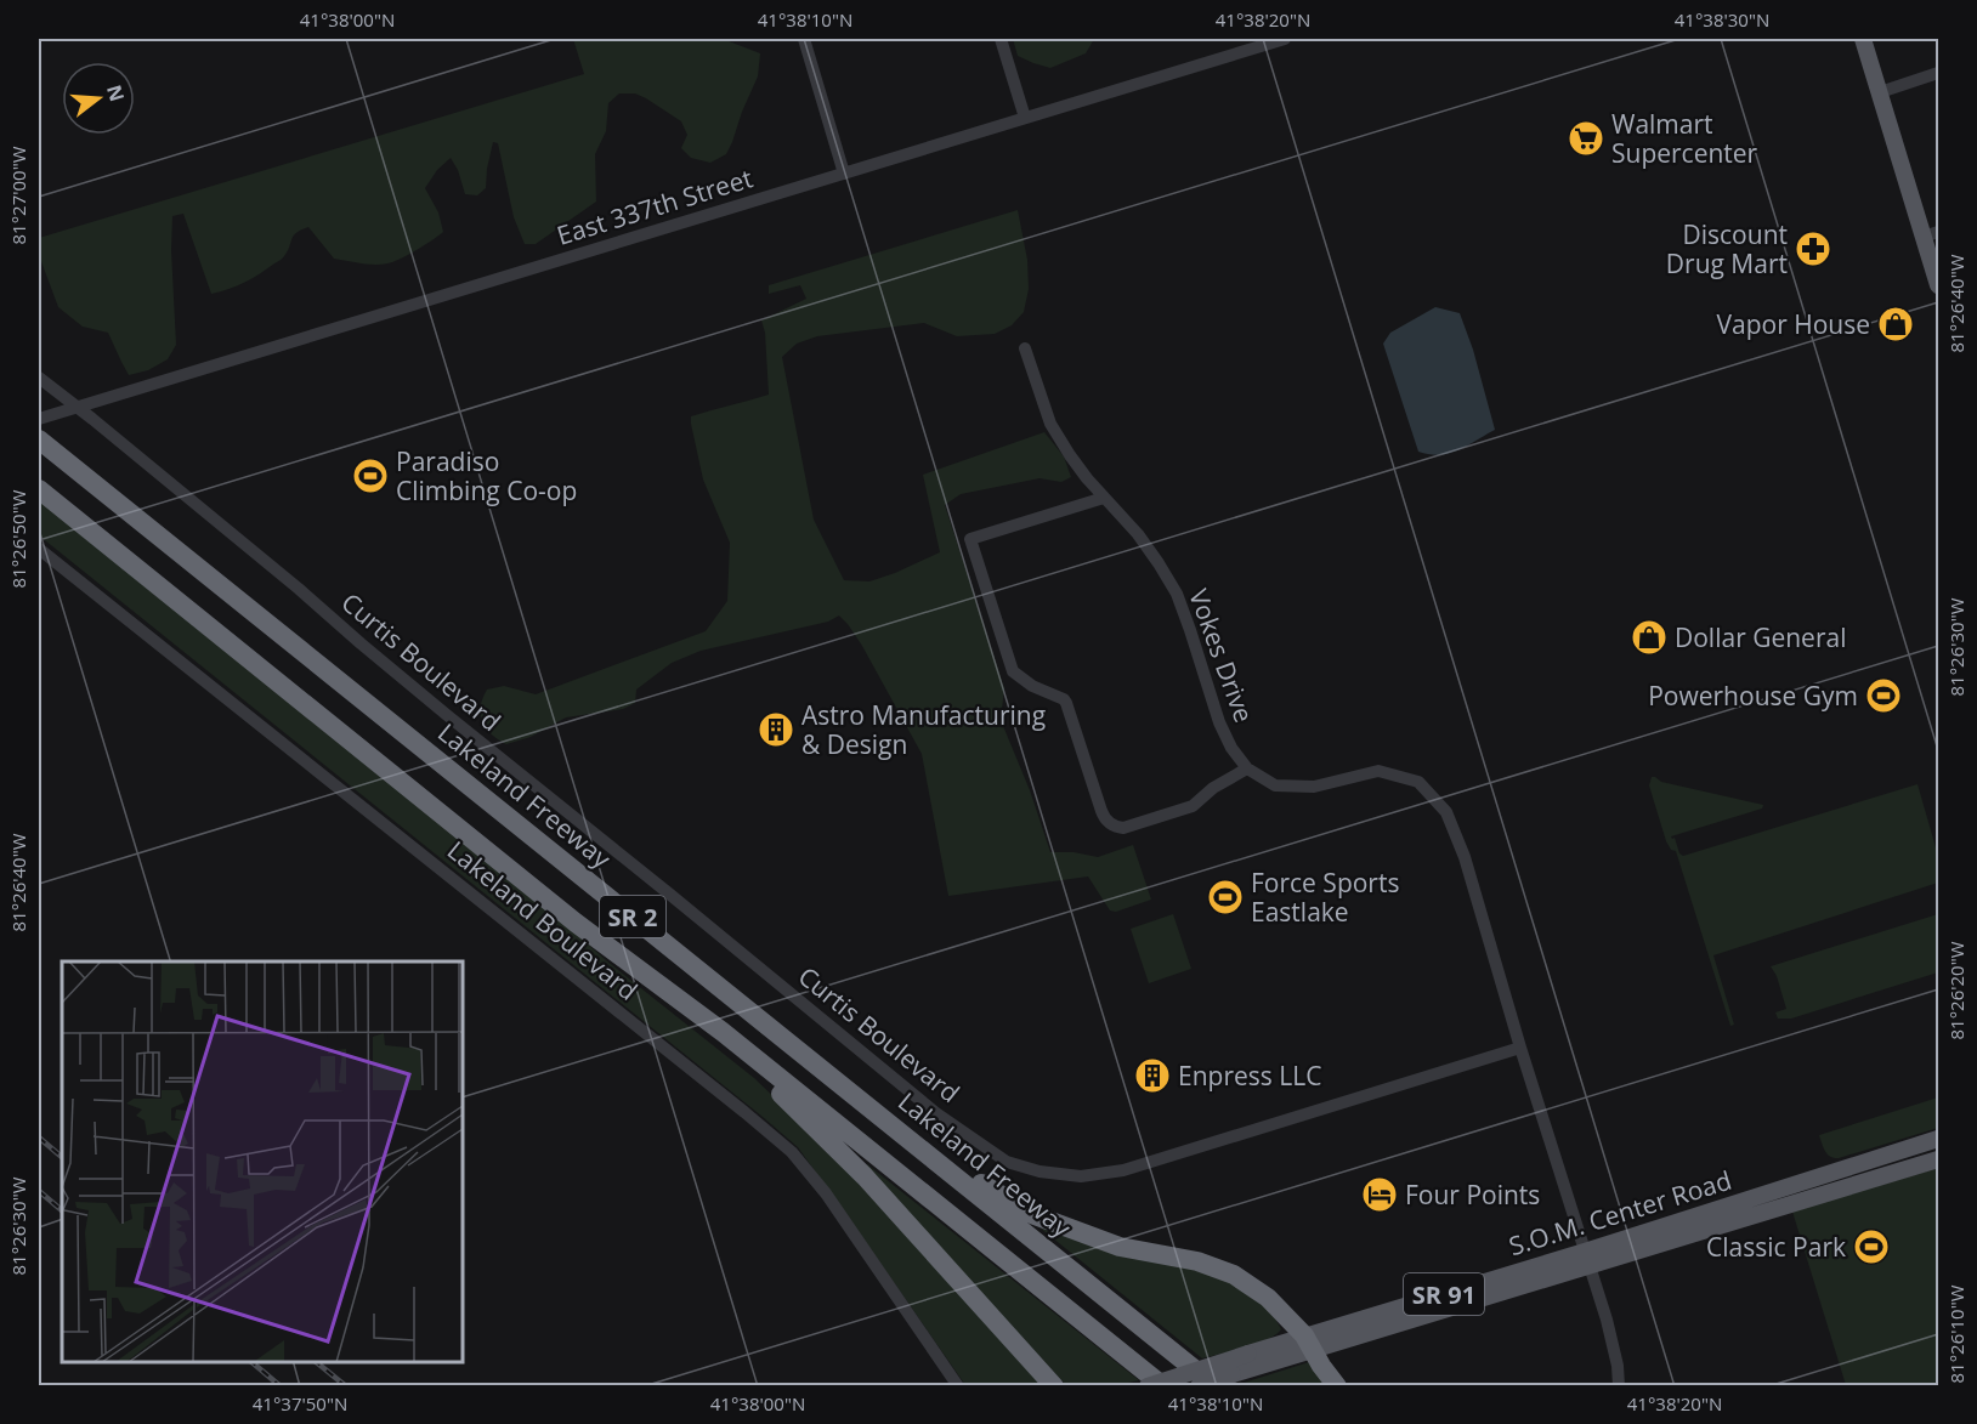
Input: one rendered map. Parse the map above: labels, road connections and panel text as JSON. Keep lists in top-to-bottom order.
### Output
{
  "streets": {
    "highway": ["Lakeland Freeway", "SR 2"],
    "main road": ["S.O.M. Center Road", "SR 91"],
    "street": [
      "East 337th Street",
      "Vokes Drive",
      "Curtis Boulevard",
      "Lakeland Boulevard"
    ]
  },
  "crossings": [
    ["East 337th Street", "Curtis Boulevard"],
    ["Vokes Drive", "Curtis Boulevard"]
  ],
  "places": {
    "supermarket": ["Walmart Supercenter"],
    "pharmacy": ["Discount Drug Mart"],
    "shop": ["Vapor House", "Dollar General"],
    "sports": [
      "Paradiso Climbing Co-op",
      "Powerhouse Gym",
      "Force Sports Eastlake",
      "Classic Park"
    ],
    "building": ["Astro Manufacturing & Design", "Enpress LLC"],
    "hotel": ["Four Points"]
  },
  "north": "right",
  "coordinates": [
    "41°38'00\"N",
    "41°38'10\"N",
    "41°38'20\"N",
    "41°38'30\"N",
    "81°27'00\"W",
    "81°26'40\"W",
    "81°26'50\"W",
    "81°26'30\"W",
    "81°26'20\"W",
    "81°26'10\"W",
    "41°37'50\"N"
  ]
}
